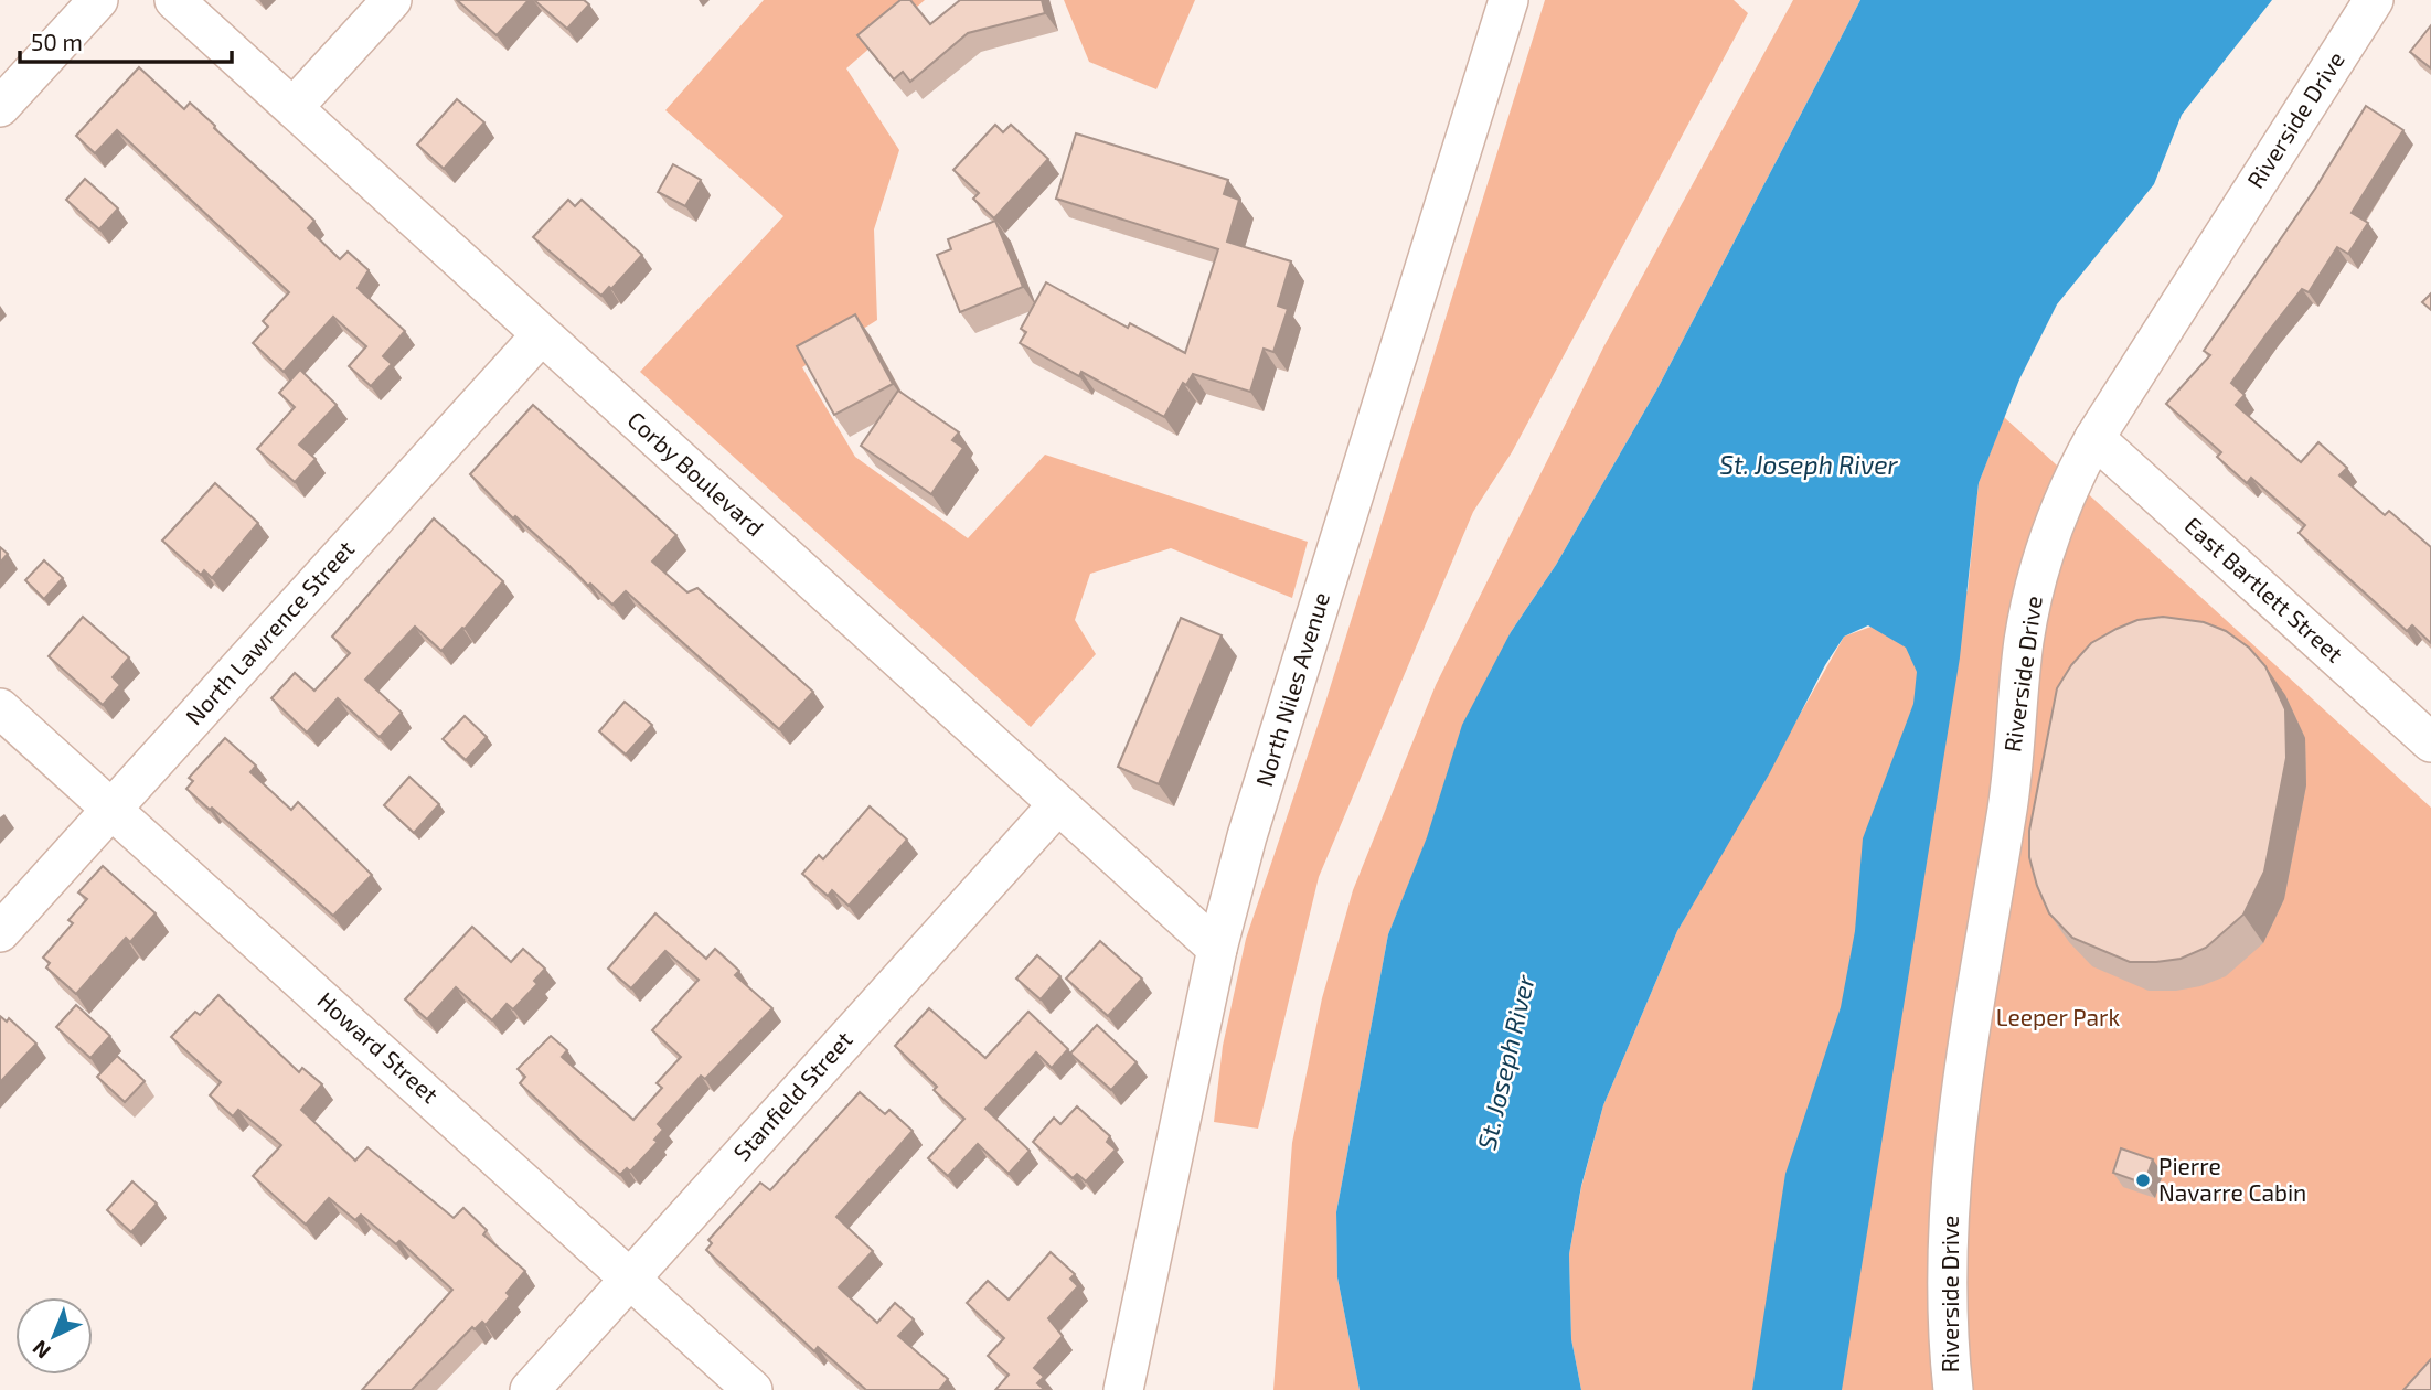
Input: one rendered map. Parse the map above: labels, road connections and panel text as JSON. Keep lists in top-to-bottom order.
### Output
{
  "streets": {
    "street": [
      "Riverside Drive",
      "Corby Boulevard",
      "East Bartlett Street",
      "North Lawrence Street",
      "North Niles Avenue",
      "Howard Street",
      "Stanfield Street"
    ]
  },
  "crossings": [
    ["Riverside Drive", "East Bartlett Street"],
    ["Corby Boulevard", "North Lawrence Street"],
    ["Corby Boulevard", "North Niles Avenue"],
    ["Corby Boulevard", "Stanfield Street"],
    ["North Lawrence Street", "Howard Street"],
    ["Howard Street", "Stanfield Street"]
  ],
  "water": ["St. Joseph River"],
  "parks": ["Leeper Park"],
  "places": ["Pierre Navarre Cabin"],
  "scale_bar": "50 m",
  "north": "bottom left"
}
